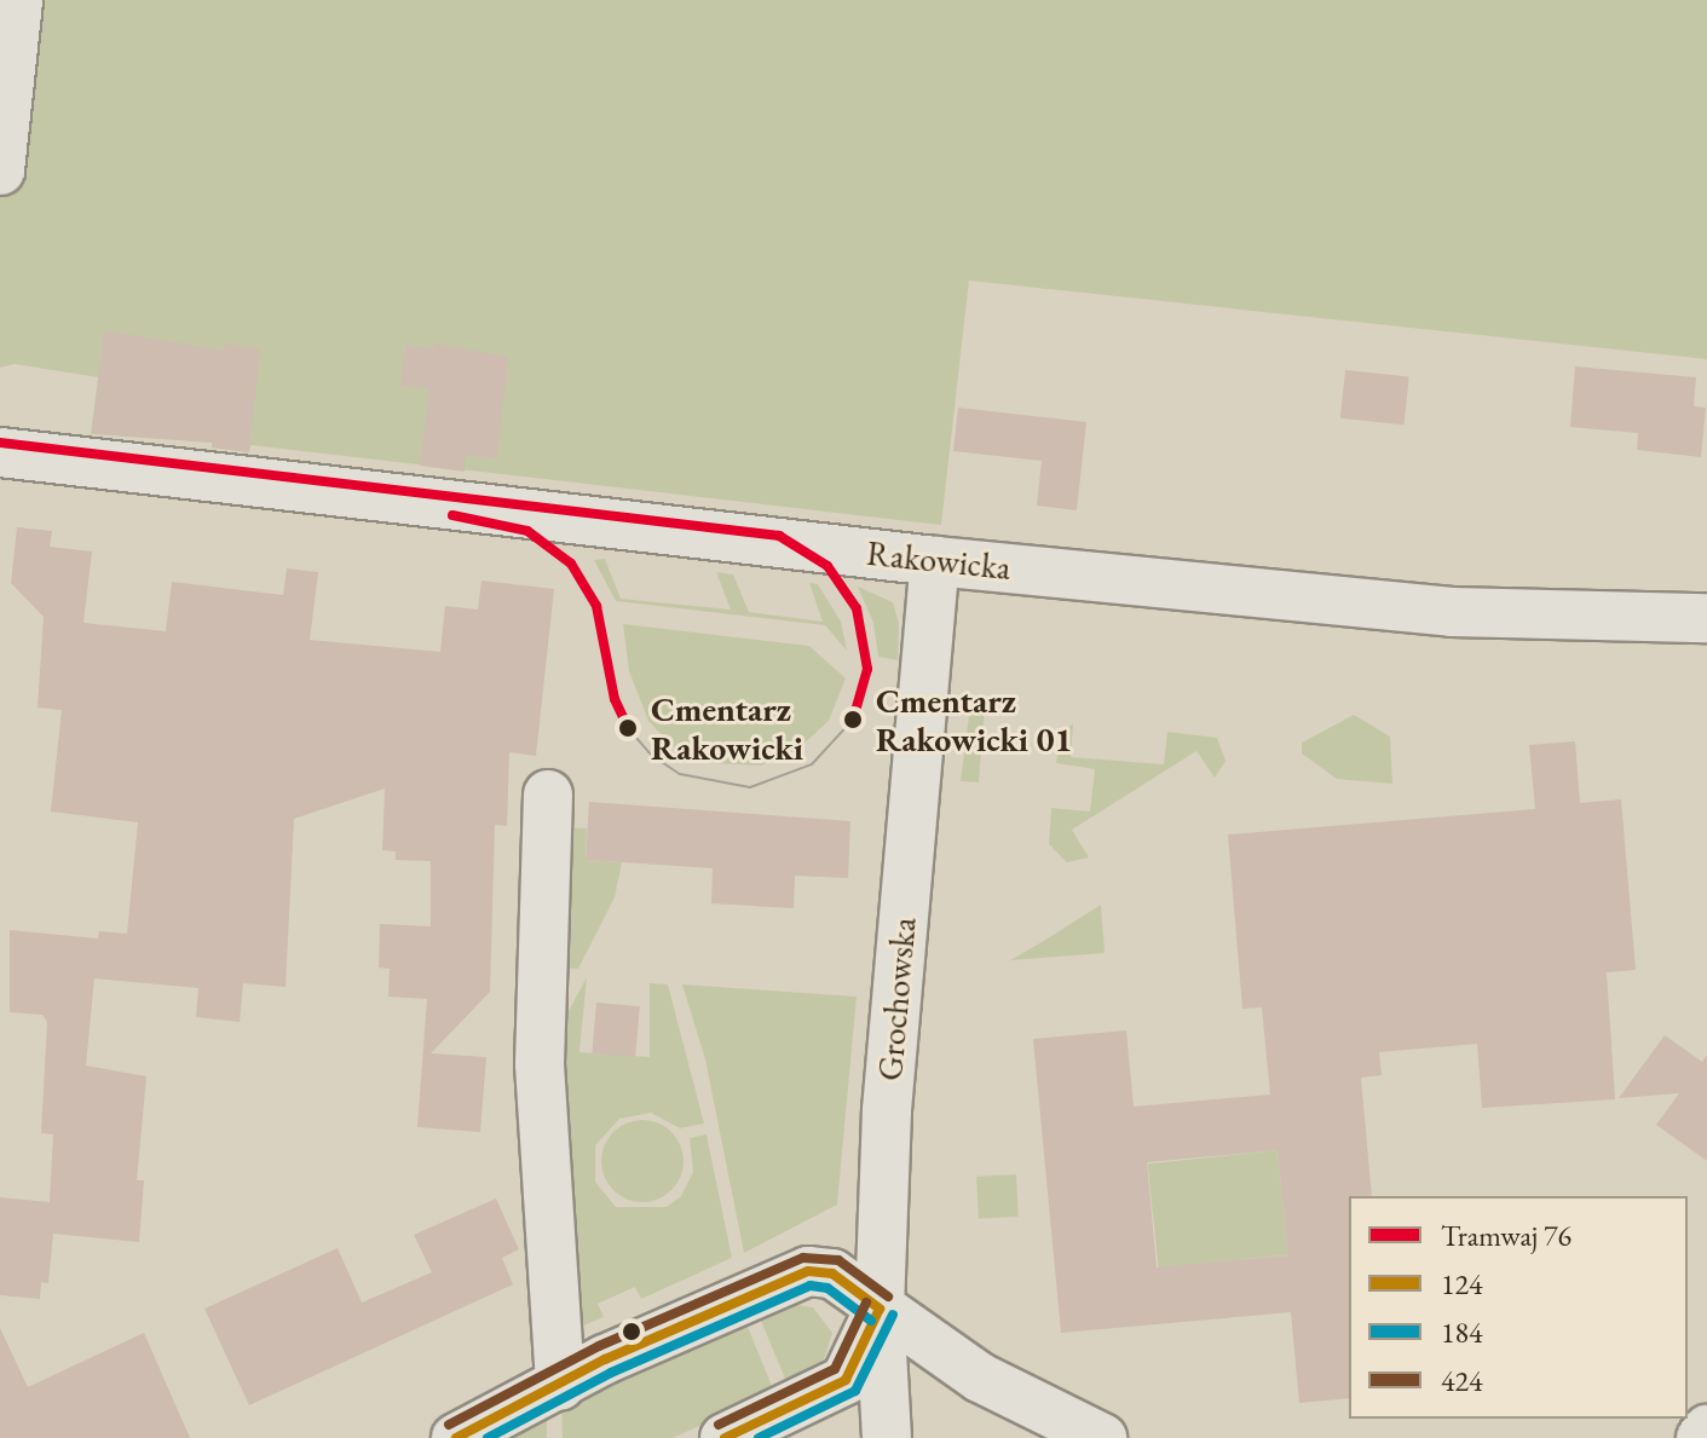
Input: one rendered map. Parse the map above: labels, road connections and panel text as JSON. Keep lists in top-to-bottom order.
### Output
{
  "streets": {
    "street": ["Rakowicka", "Grochowska"]
  },
  "crossings": [
    ["Rakowicka", "Grochowska"]
  ],
  "places": ["Cmentarz Rakowicki 01", "Cmentarz Rakowicki"],
  "lines": [
    "tram line 76",
    "transit line 424",
    "transit line 124",
    "transit line 184"
  ],
  "legend": [
    "Tramwaj 76",
    "124",
    "184",
    "424"
  ]
}
